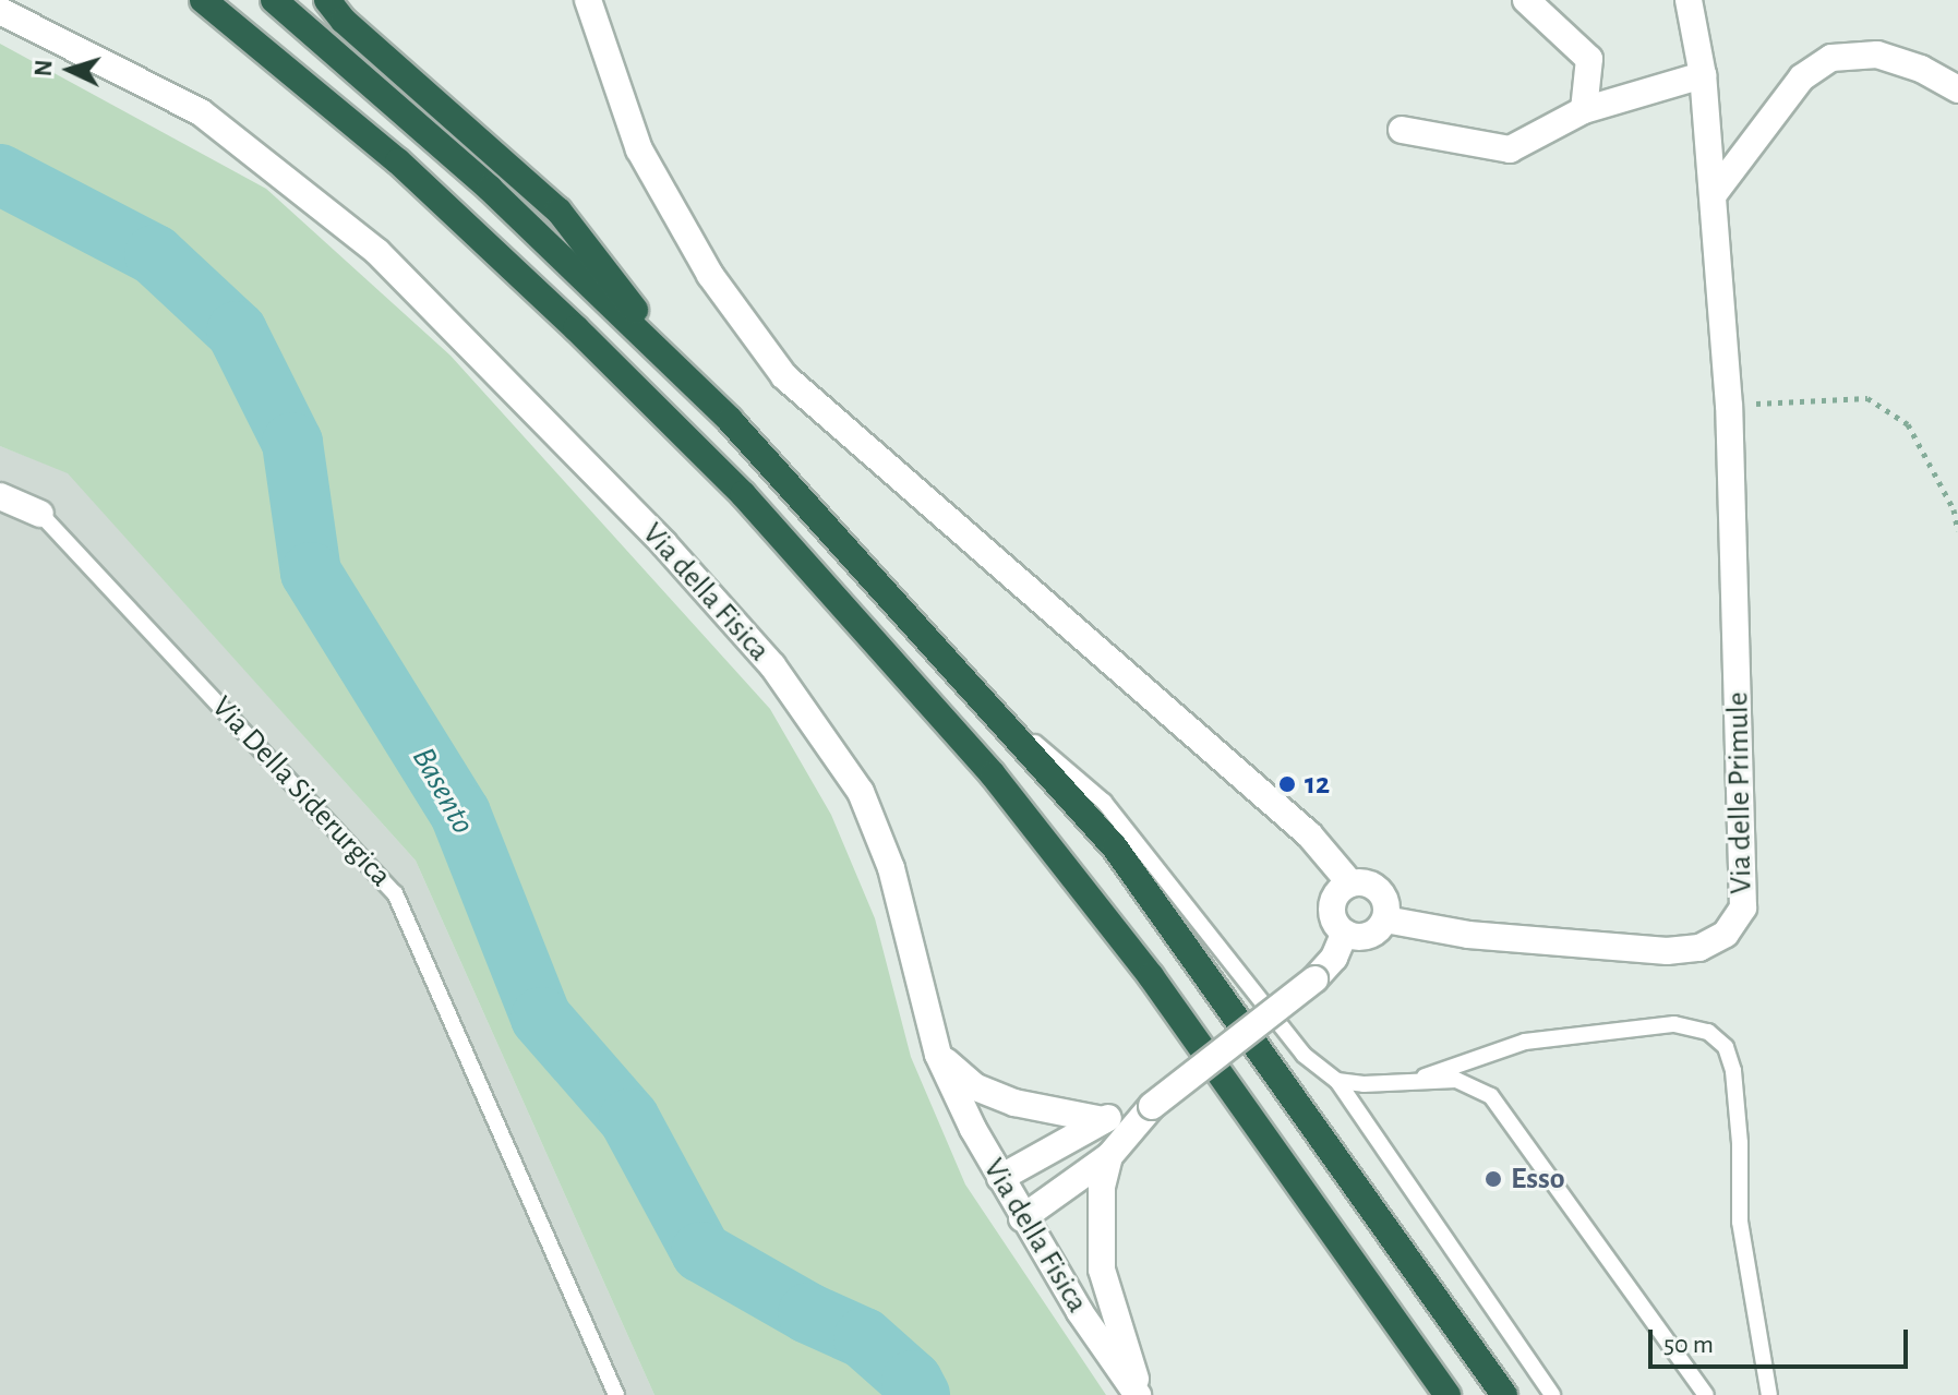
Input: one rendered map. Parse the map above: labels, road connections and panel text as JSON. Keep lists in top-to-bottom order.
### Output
{
  "streets": {
    "street": ["Via della Fisica", "Via Della Siderurgica", "Via delle Primule"]
  },
  "water": ["Basento"],
  "places": ["12", "Esso"],
  "scale_bar": "50 m",
  "north": "left"
}
